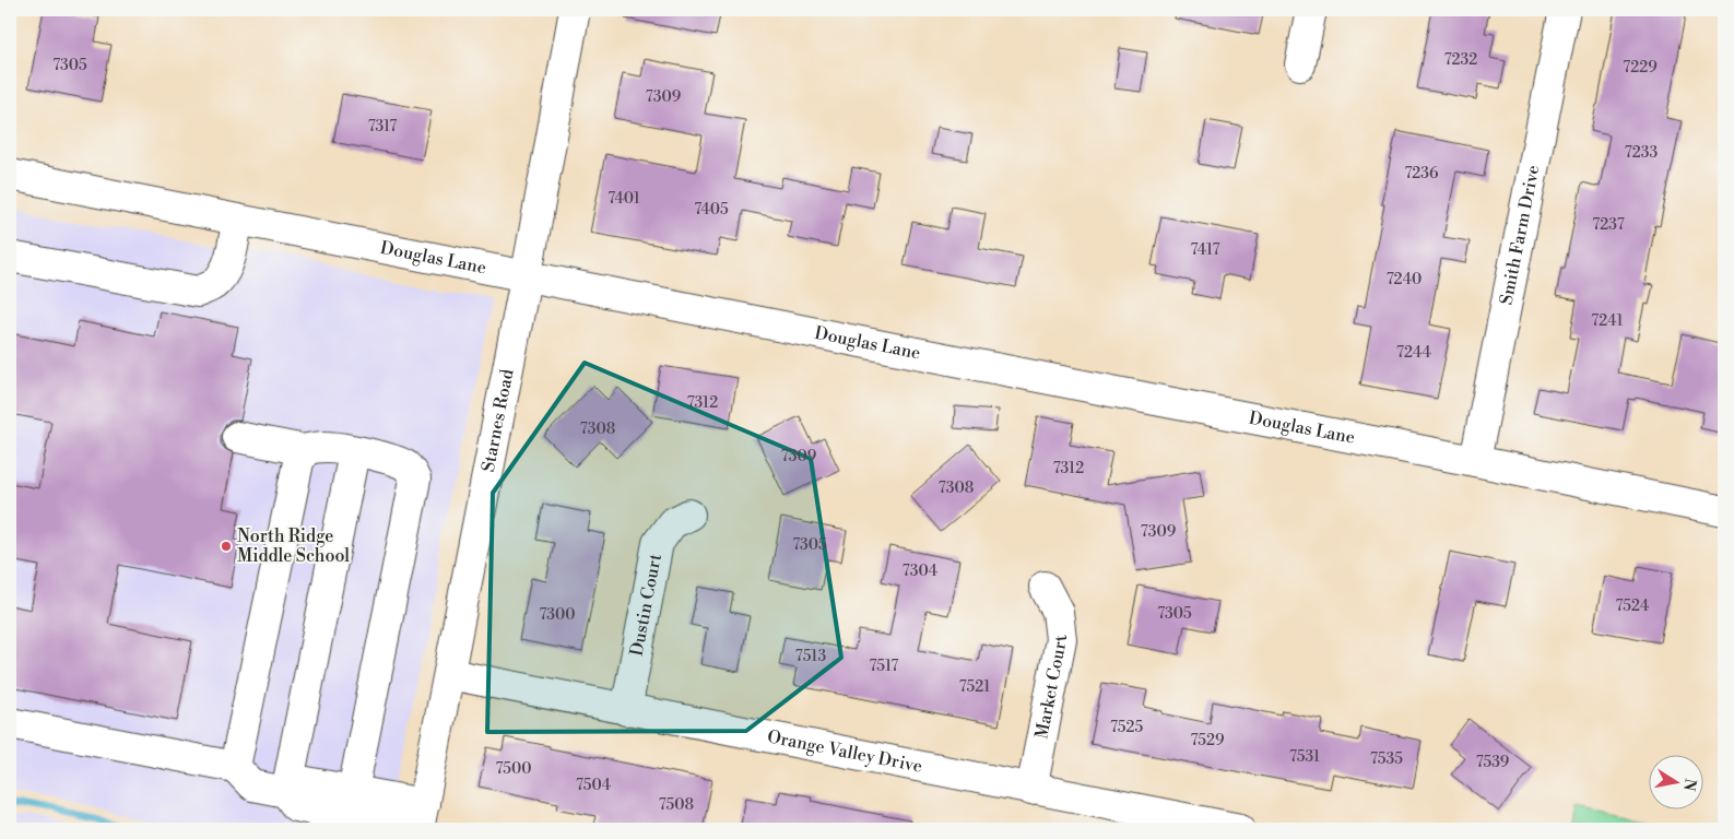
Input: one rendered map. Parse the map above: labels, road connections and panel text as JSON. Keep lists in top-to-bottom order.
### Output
{
  "streets": {
    "street": [
      "Smith Farm Drive",
      "Douglas Lane",
      "Starnes Road",
      "Dustin Court",
      "Market Court",
      "Orange Valley Drive"
    ]
  },
  "crossings": [
    ["Smith Farm Drive", "Douglas Lane"],
    ["Douglas Lane", "Starnes Road"],
    ["Starnes Road", "Orange Valley Drive"],
    ["Dustin Court", "Orange Valley Drive"],
    ["Market Court", "Orange Valley Drive"]
  ],
  "places": ["North Ridge Middle School"],
  "house_numbers": [
    "7232",
    "7305",
    "7229",
    "7309",
    "7317",
    "7233",
    "7236",
    "7401",
    "7405",
    "7237",
    "7417",
    "7240",
    "7241",
    "7244",
    "7312",
    "7308",
    "7309",
    "7312",
    "7308",
    "7309",
    "7305",
    "7304",
    "7524",
    "7305",
    "7300",
    "7513",
    "7517",
    "7521",
    "7525",
    "7529",
    "7531",
    "7535",
    "7539",
    "7500",
    "7504",
    "7508"
  ],
  "north": "right"
}
